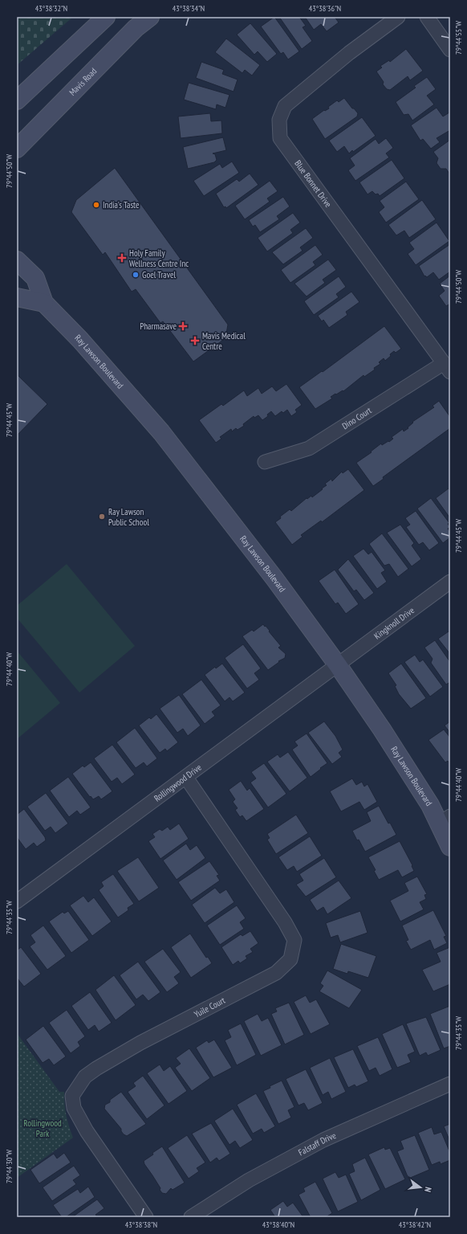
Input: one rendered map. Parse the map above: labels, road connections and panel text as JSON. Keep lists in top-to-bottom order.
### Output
{
  "streets": {
    "street": [
      "Mavis Road",
      "Blue Bonnet Drive",
      "Ray Lawson Boulevard",
      "Dino Court",
      "Kingknoll Drive",
      "Rollingwood Drive",
      "Yuile Court",
      "Falstaff Drive"
    ]
  },
  "crossings": [
    ["Blue Bonnet Drive", "Dino Court"],
    ["Ray Lawson Boulevard", "Kingknoll Drive"],
    ["Ray Lawson Boulevard", "Rollingwood Drive"],
    ["Kingknoll Drive", "Rollingwood Drive"],
    ["Rollingwood Drive", "Yuile Court"]
  ],
  "parks": ["Rollingwood Park"],
  "places": {
    "other": ["India's Taste", "Goel Travel", "Ray Lawson Public School"],
    "health": ["Holy Family Wellness Centre Inc", "Pharmasave", "Mavis Medical Centre"]
  },
  "north": "right",
  "coordinates": [
    "43°38'32\"N",
    "43°38'34\"N",
    "43°38'36\"N",
    "79°44'55\"W",
    "79°44'50\"W",
    "79°44'45\"W",
    "79°44'40\"W",
    "79°44'35\"W",
    "79°44'30\"W",
    "43°38'38\"N",
    "43°38'40\"N",
    "43°38'42\"N"
  ]
}
